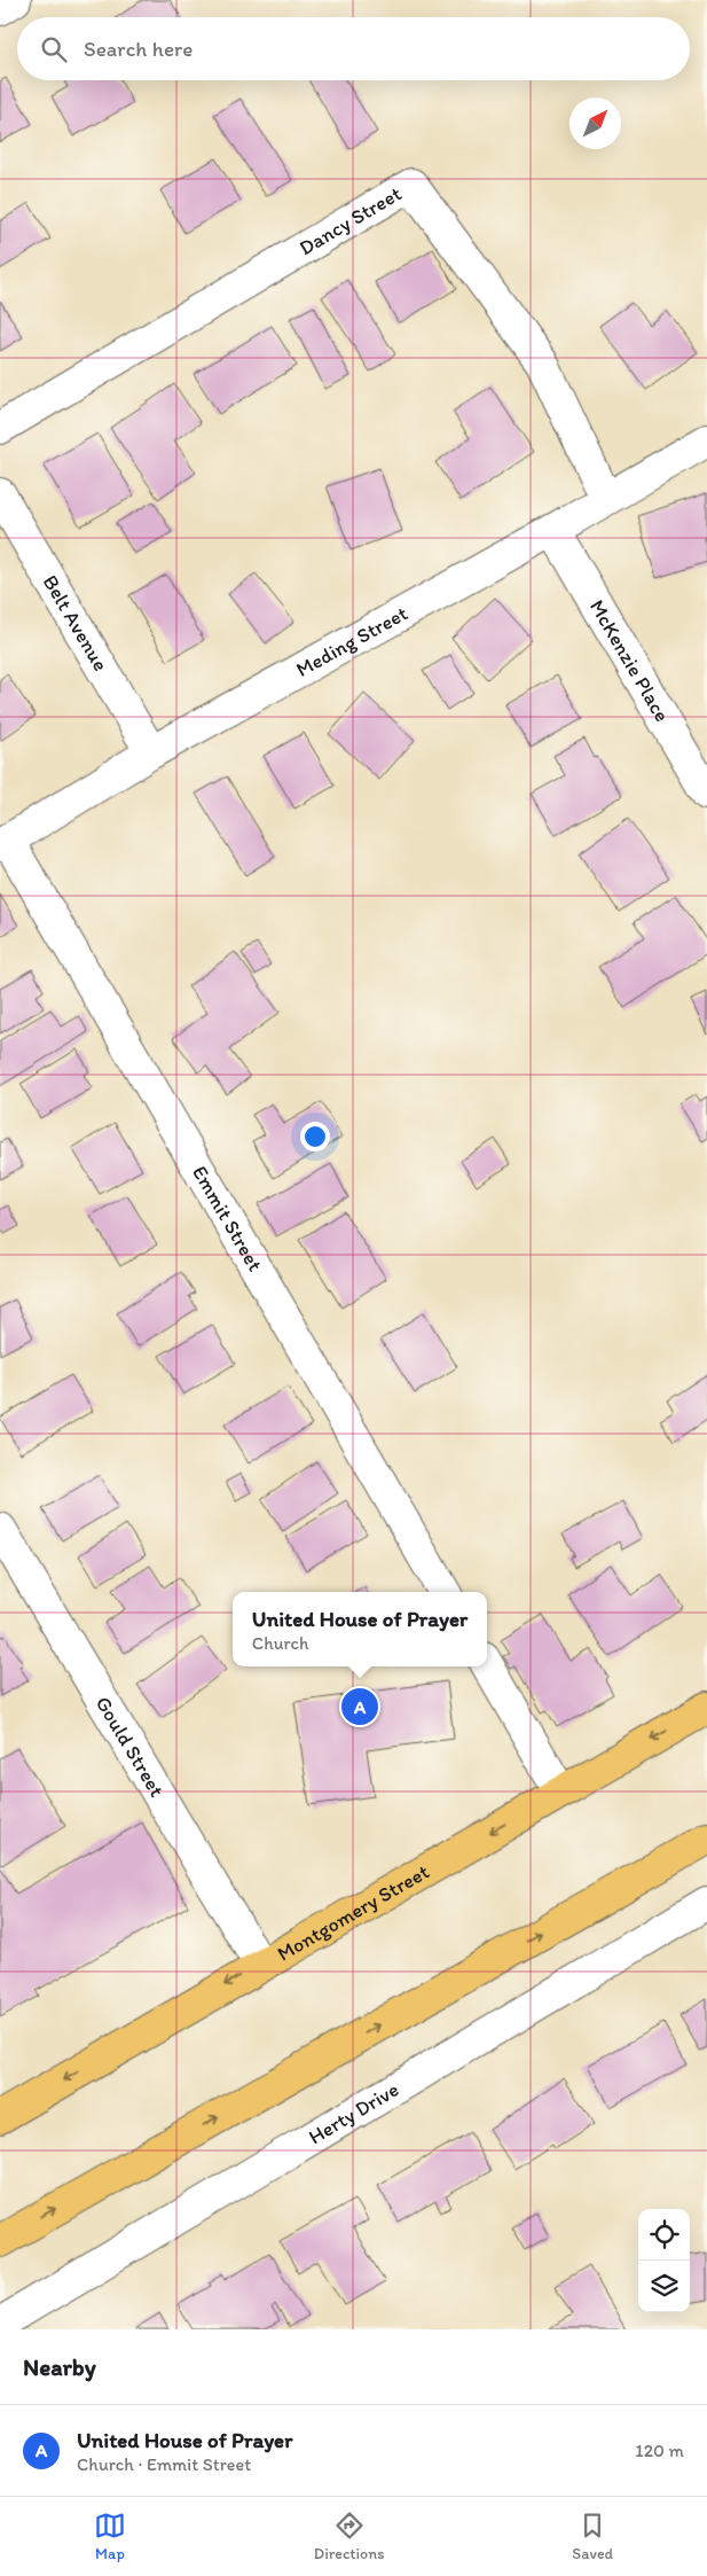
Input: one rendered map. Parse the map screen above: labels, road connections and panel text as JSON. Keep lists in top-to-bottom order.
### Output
{
  "streets": {
    "main road": ["Montgomery Street"],
    "street": [
      "Dancy Street",
      "Belt Avenue",
      "Meding Street",
      "McKenzie Place",
      "Emmit Street",
      "Gould Street",
      "Herty Drive"
    ]
  },
  "crossings": [
    ["Dancy Street", "Meding Street"],
    ["Belt Avenue", "Meding Street"],
    ["Meding Street", "McKenzie Place"],
    ["Meding Street", "Emmit Street"],
    ["Gould Street", "Montgomery Street"]
  ],
  "north": "top right",
  "page": {
    "search": "Search here",
    "popup": ["United House of Prayer", "Church"],
    "pins": "A",
    "heading": "Nearby",
    "list": [
      {
        "mark": "A",
        "name": "United House of Prayer",
        "note": "Church · Emmit Street",
        "value": "120 m"
      }
    ],
    "nav": ["Map", "Directions", "Saved"]
  }
}
